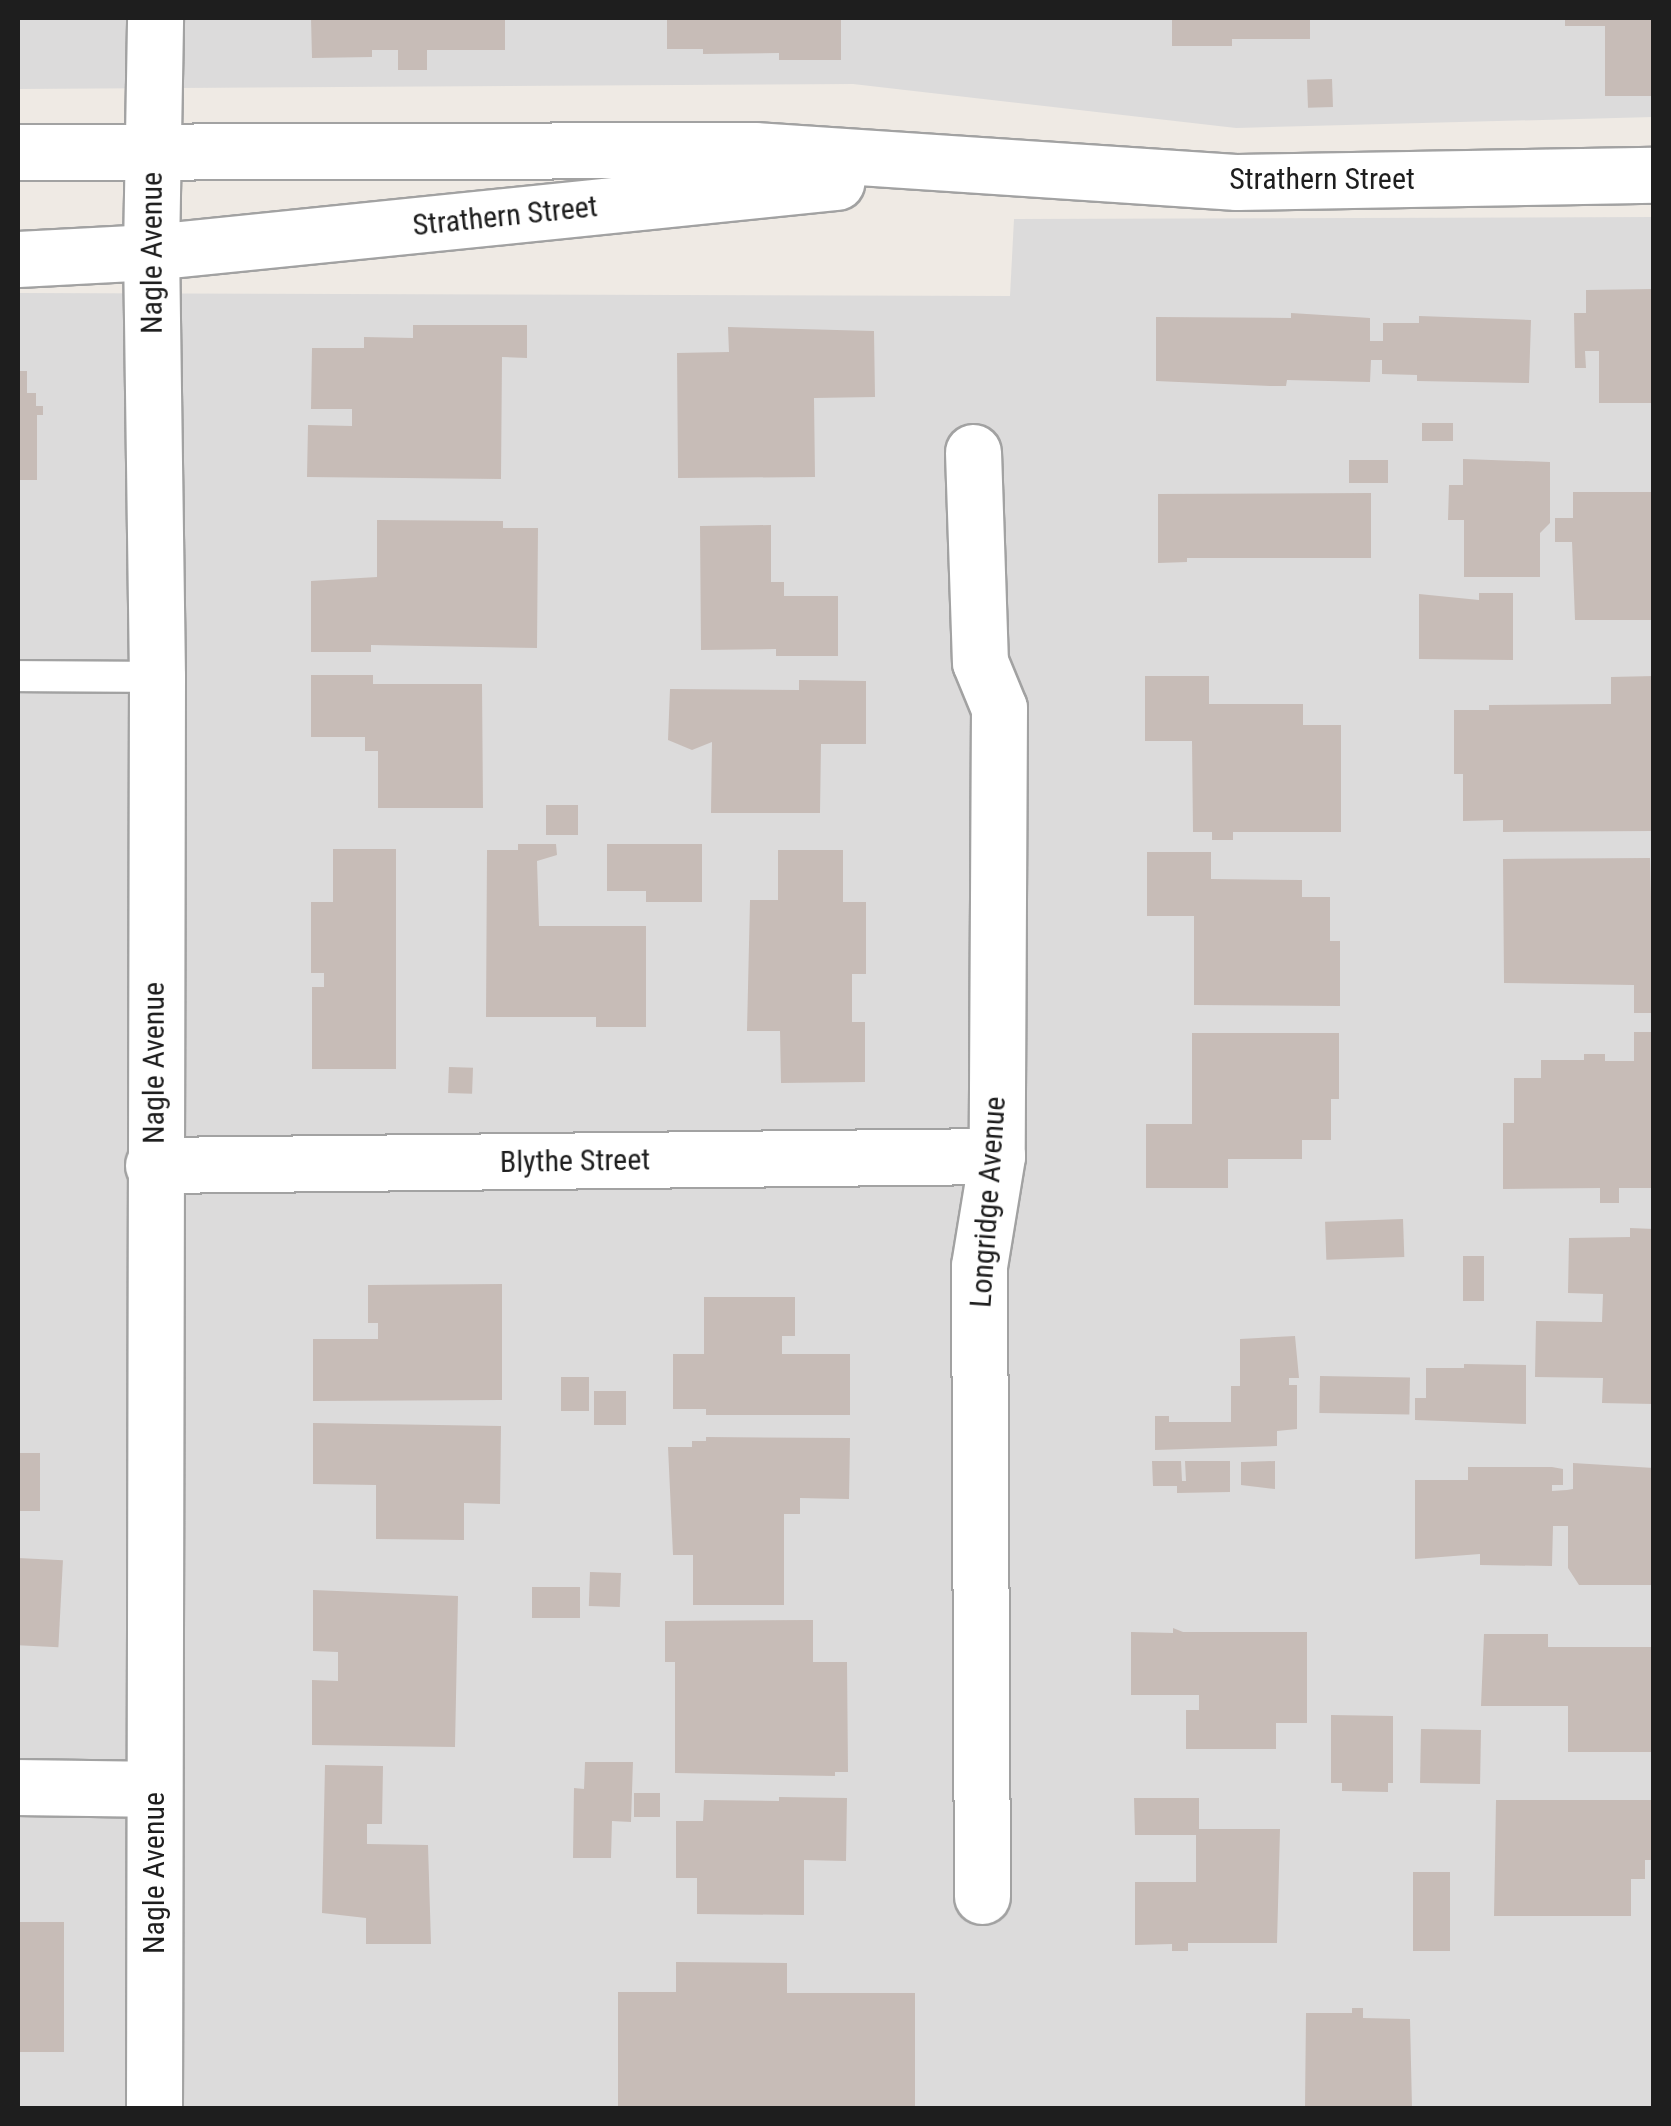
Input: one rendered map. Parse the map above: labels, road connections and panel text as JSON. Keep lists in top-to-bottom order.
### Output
{
  "streets": {
    "street": [
      "Strathern Street",
      "Nagle Avenue",
      "Blythe Street",
      "Longridge Avenue"
    ]
  },
  "crossings": [
    ["Strathern Street", "Nagle Avenue"],
    ["Nagle Avenue", "Blythe Street"],
    ["Blythe Street", "Longridge Avenue"]
  ]
}
